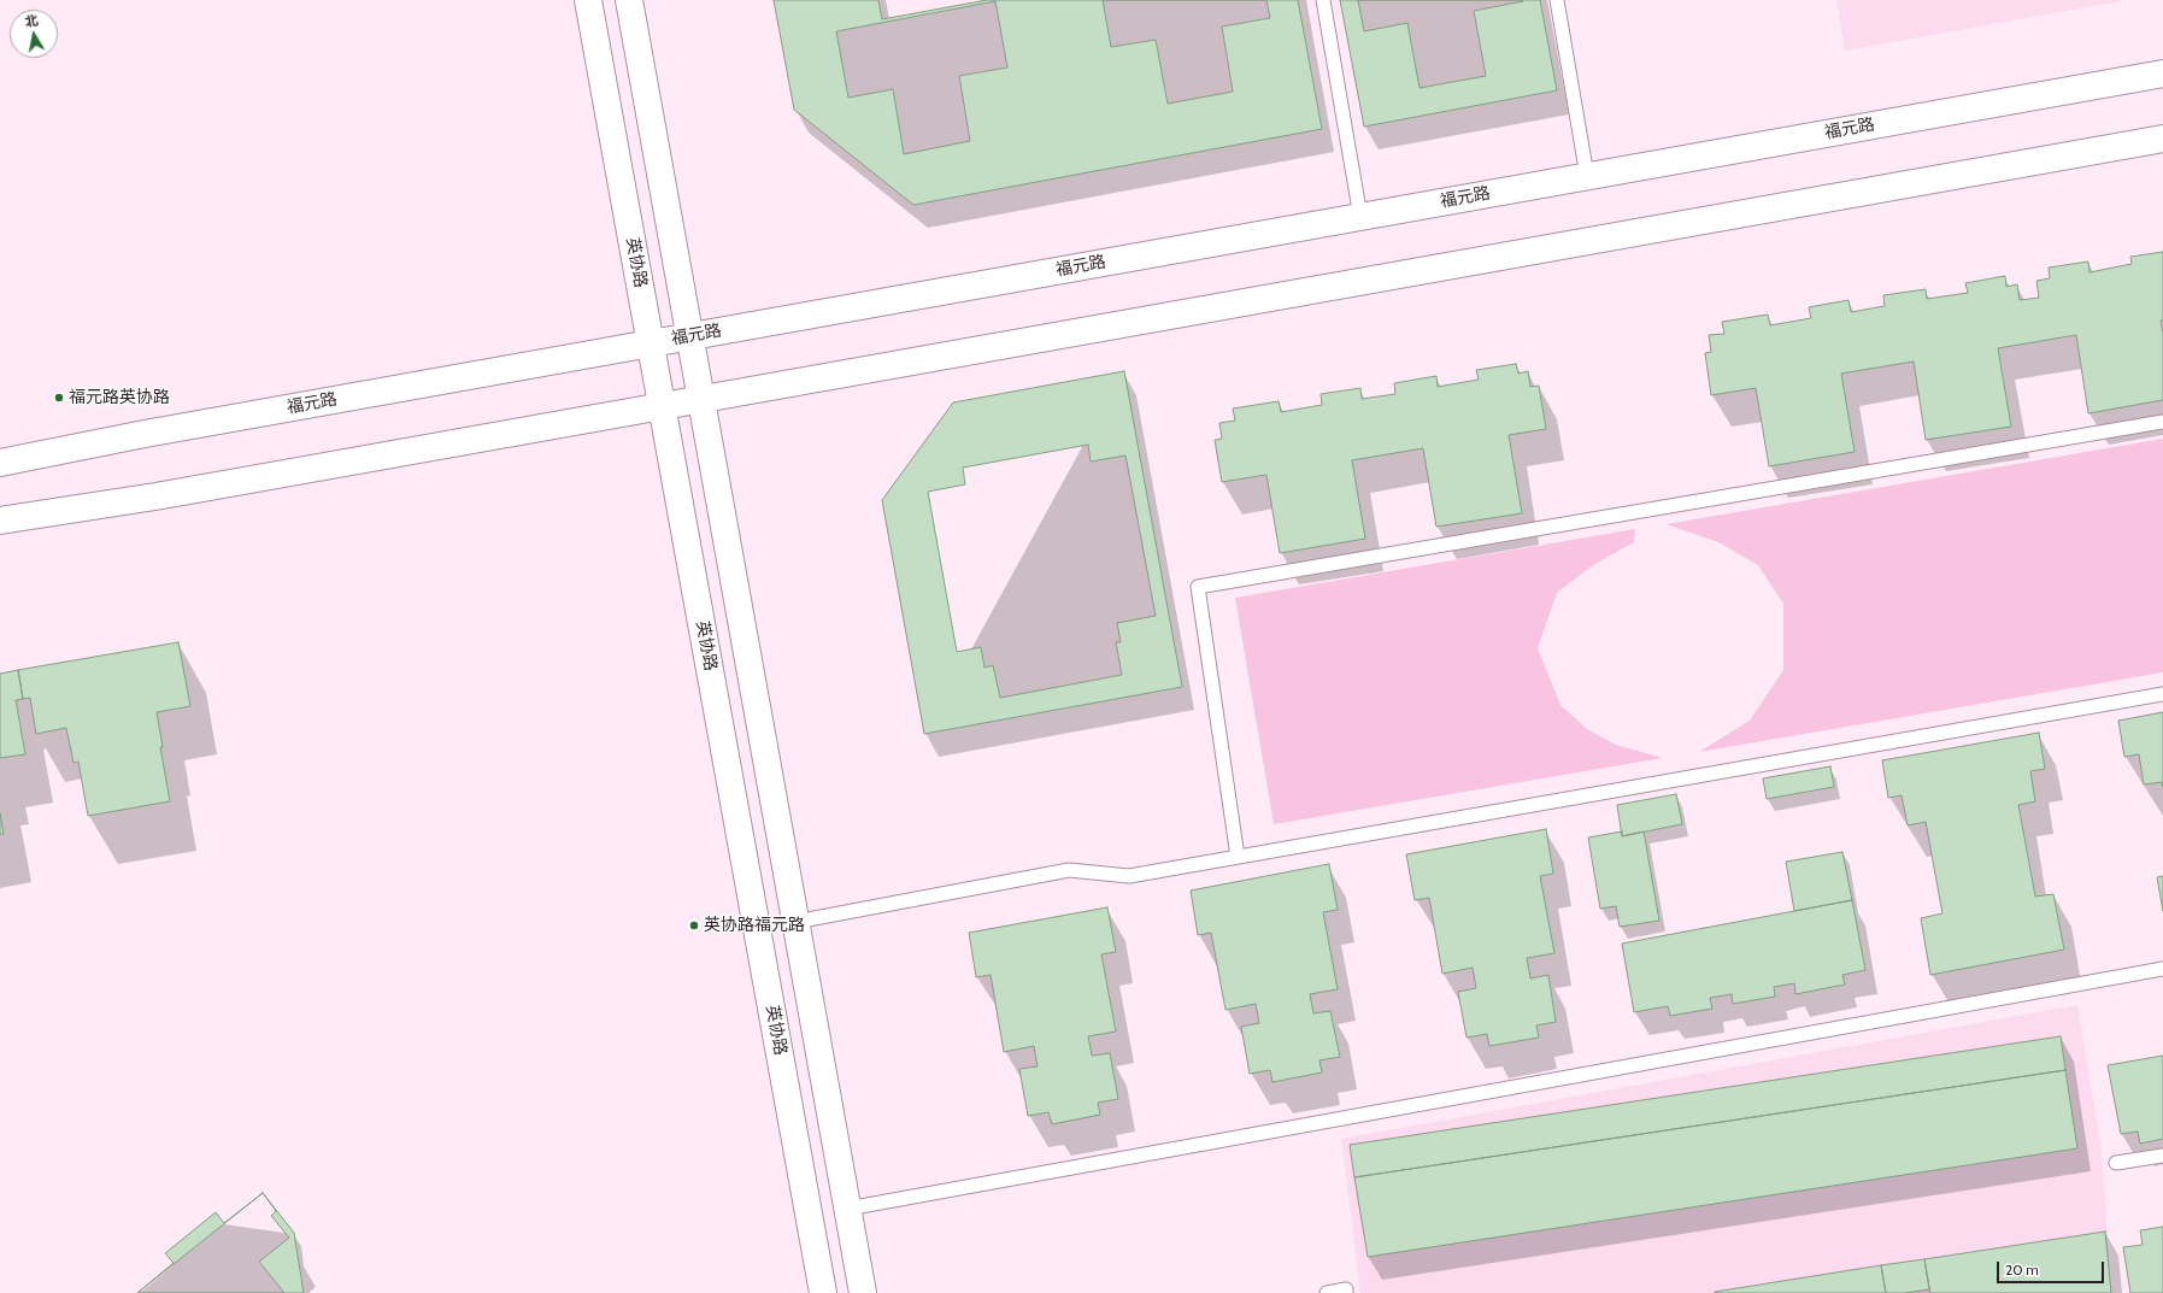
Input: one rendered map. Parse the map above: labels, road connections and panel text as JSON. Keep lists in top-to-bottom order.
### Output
{
  "streets": {
    "main road": ["福元路", "英协路"]
  },
  "crossings": [
    ["福元路", "英协路"]
  ],
  "places": ["福元路英协路", "英协路福元路"],
  "scale_bar": "20 m",
  "north": "top"
}
